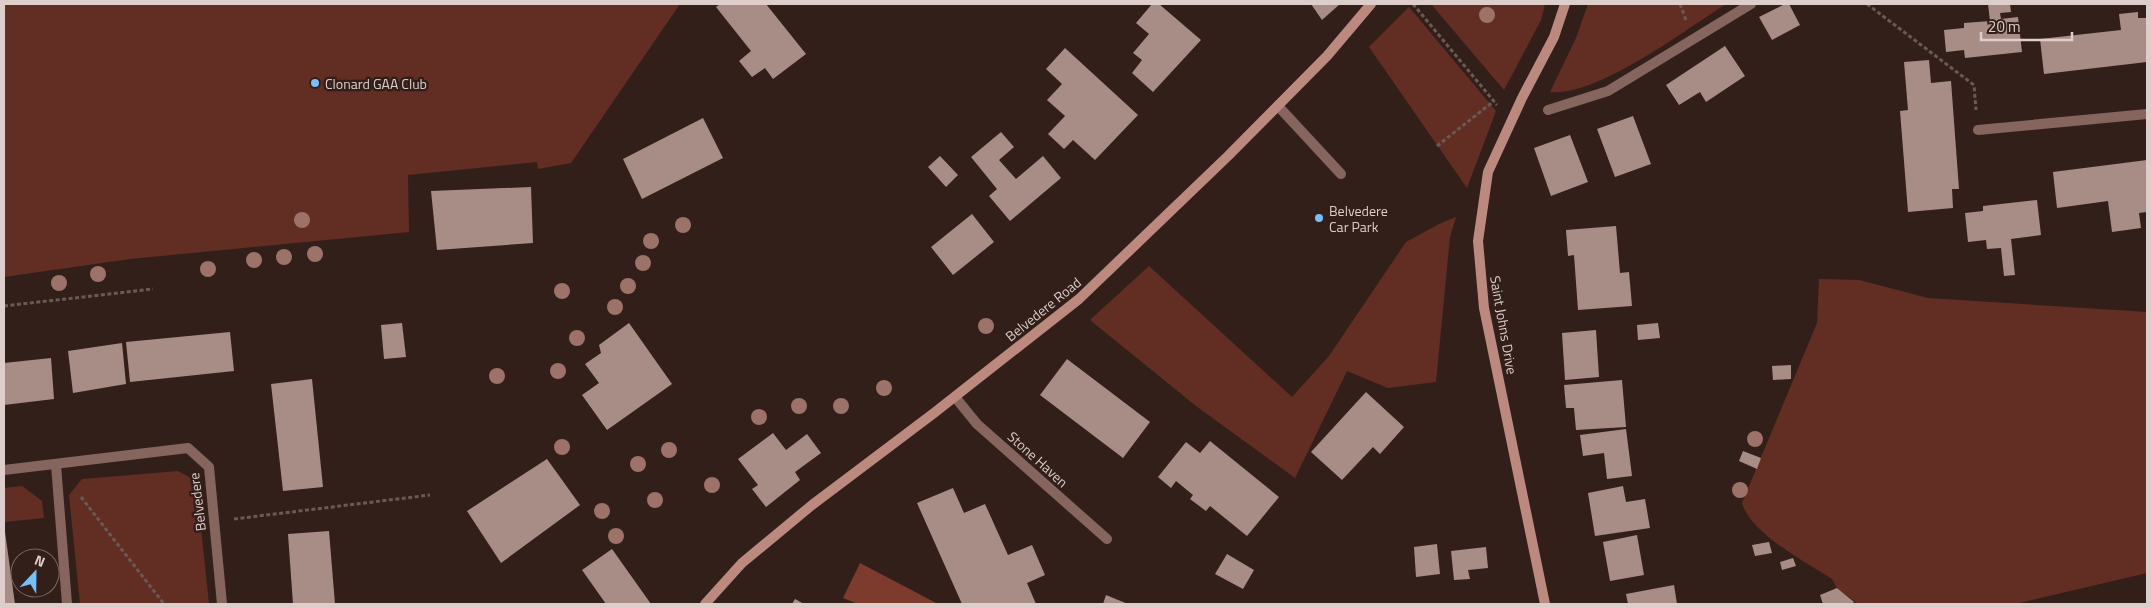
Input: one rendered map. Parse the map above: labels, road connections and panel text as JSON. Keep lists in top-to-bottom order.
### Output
{
  "streets": {
    "street": [
      "Belvedere Road",
      "Saint Johns Drive",
      "Stone Haven",
      "Belvedere"
    ]
  },
  "crossings": [
    ["Belvedere Road", "Stone Haven"]
  ],
  "places": ["Clonard GAA Club", "Belvedere Car Park"],
  "scale_bar": "20 m",
  "north": "top"
}
